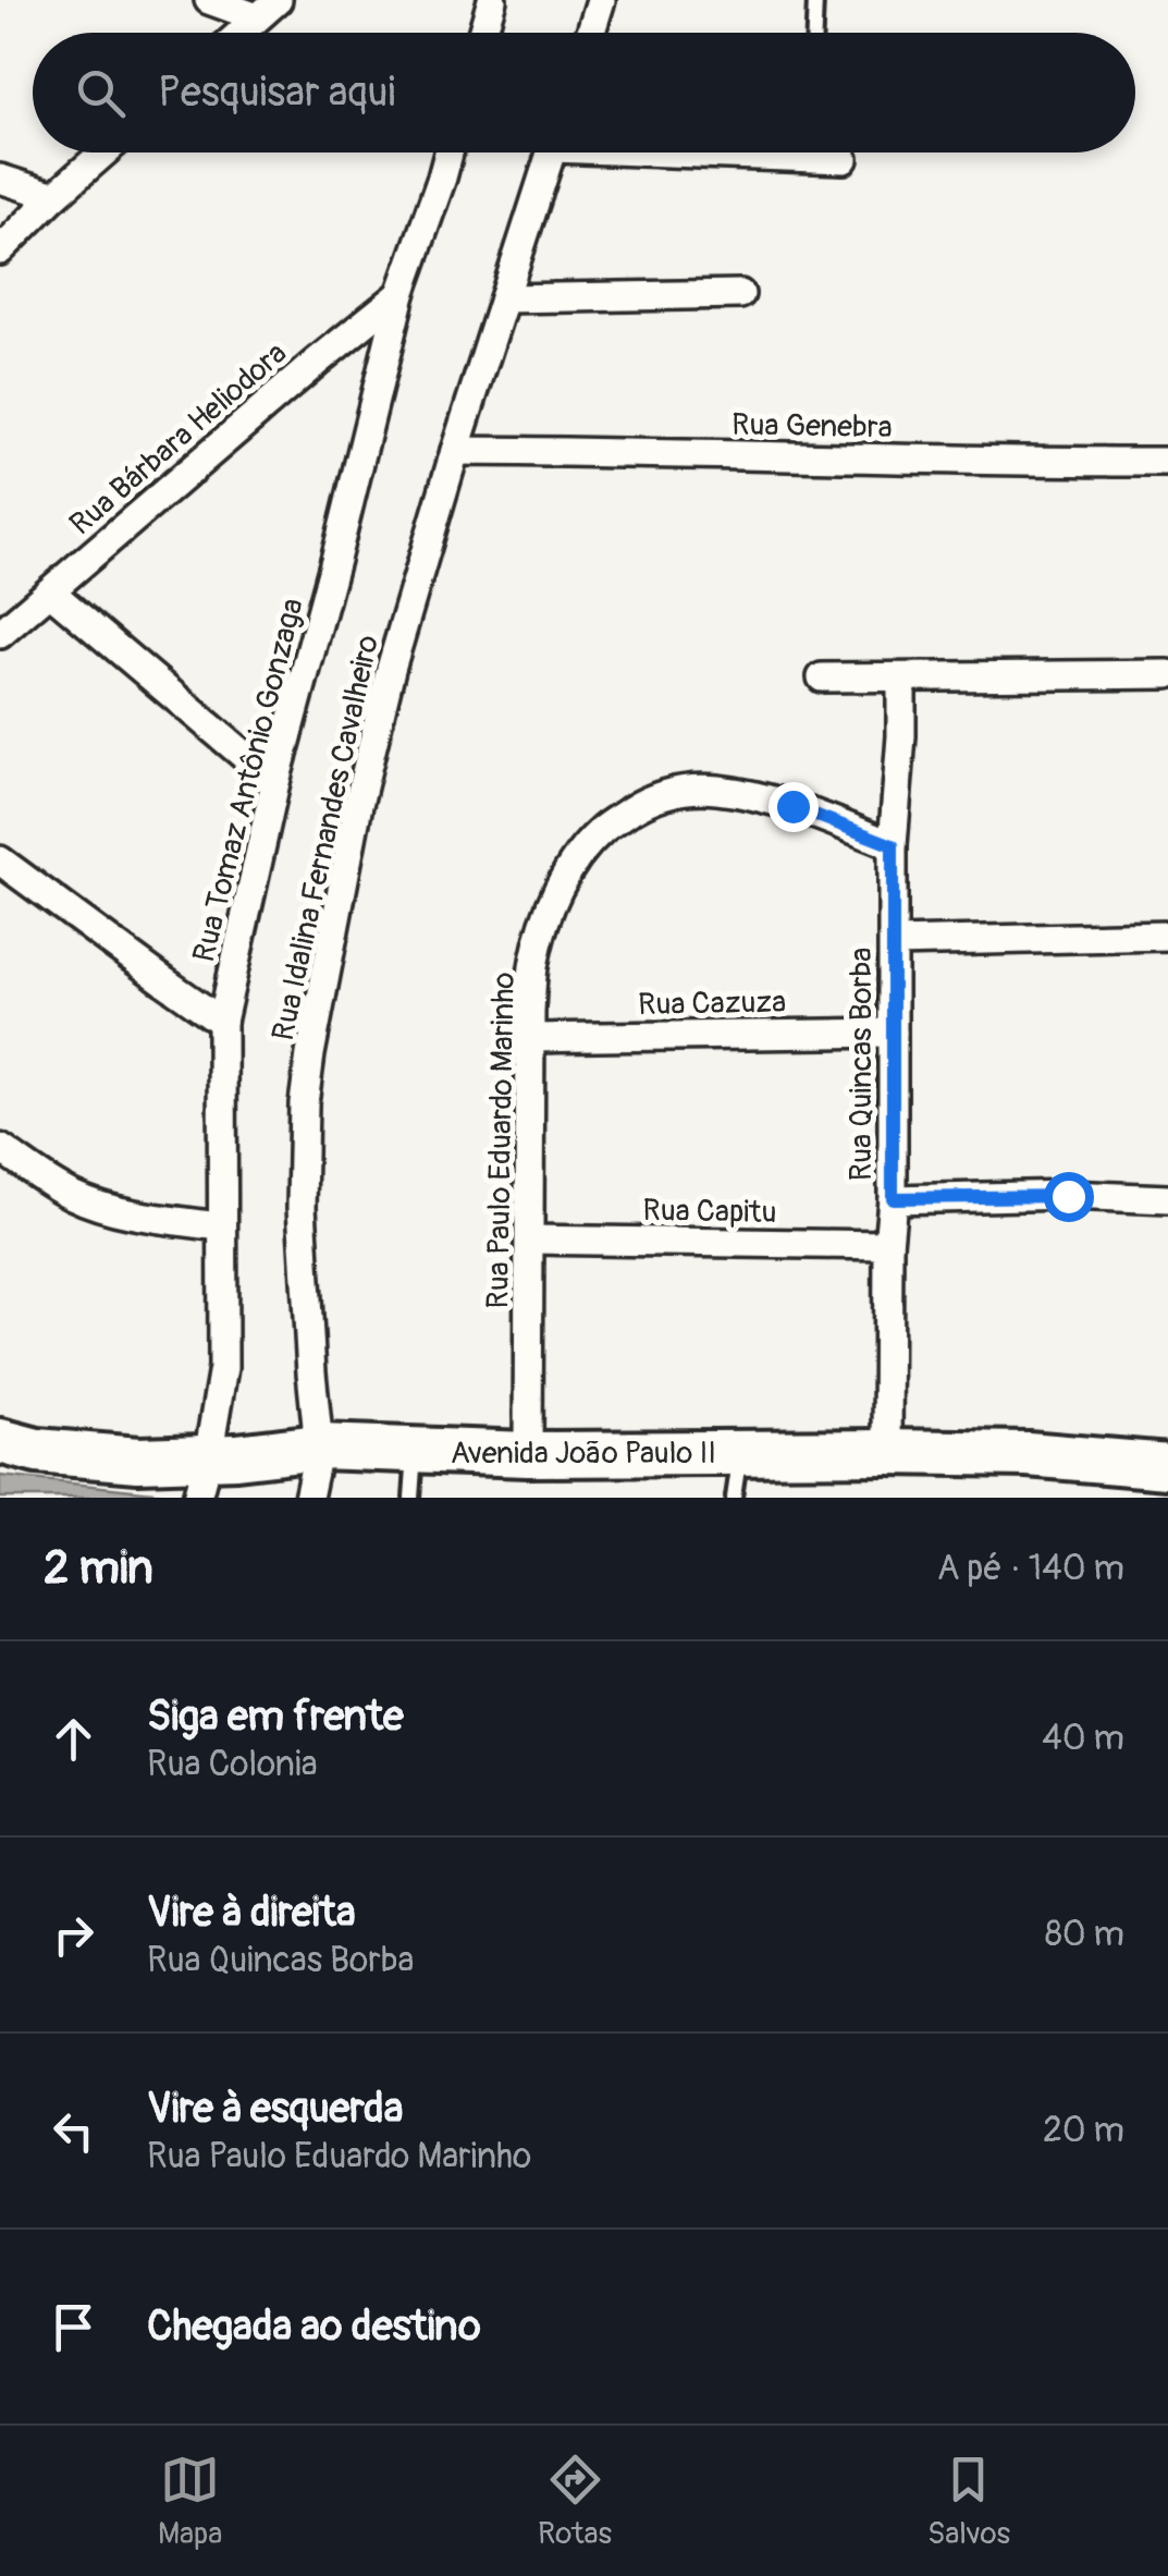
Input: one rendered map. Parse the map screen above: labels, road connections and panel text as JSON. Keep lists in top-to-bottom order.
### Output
{
  "streets": {
    "main road": ["Avenida João Paulo II"],
    "street": [
      "Rua Genebra",
      "Rua Bárbara Heliodora",
      "Rua Tomaz Antônio Gonzaga",
      "Rua Idalina Fernandes Cavalheiro",
      "Rua Cazuza",
      "Rua Quincas Borba",
      "Rua Paulo Eduardo Marinho",
      "Rua Capitu"
    ]
  },
  "crossings": [
    ["Rua Genebra", "Rua Idalina Fernandes Cavalheiro"],
    ["Rua Bárbara Heliodora", "Rua Tomaz Antônio Gonzaga"],
    ["Rua Tomaz Antônio Gonzaga", "Avenida João Paulo II"],
    ["Rua Idalina Fernandes Cavalheiro", "Avenida João Paulo II"],
    ["Rua Cazuza", "Rua Quincas Borba"],
    ["Rua Cazuza", "Rua Paulo Eduardo Marinho"],
    ["Rua Quincas Borba", "Rua Paulo Eduardo Marinho"],
    ["Rua Quincas Borba", "Rua Capitu"],
    ["Rua Quincas Borba", "Avenida João Paulo II"],
    ["Rua Paulo Eduardo Marinho", "Rua Capitu"],
    ["Rua Paulo Eduardo Marinho", "Avenida João Paulo II"]
  ],
  "page": {
    "search": "Pesquisar aqui",
    "heading": ["2 min", "A pé · 140 m"],
    "list": [
      ["Siga em frente", "Rua Colonia", "40 m"],
      ["Vire à direita", "Rua Quincas Borba", "80 m"],
      ["Vire à esquerda", "Rua Paulo Eduardo Marinho", "20 m"],
      "Chegada ao destino"
    ],
    "nav": ["Mapa", "Rotas", "Salvos"]
  }
}
